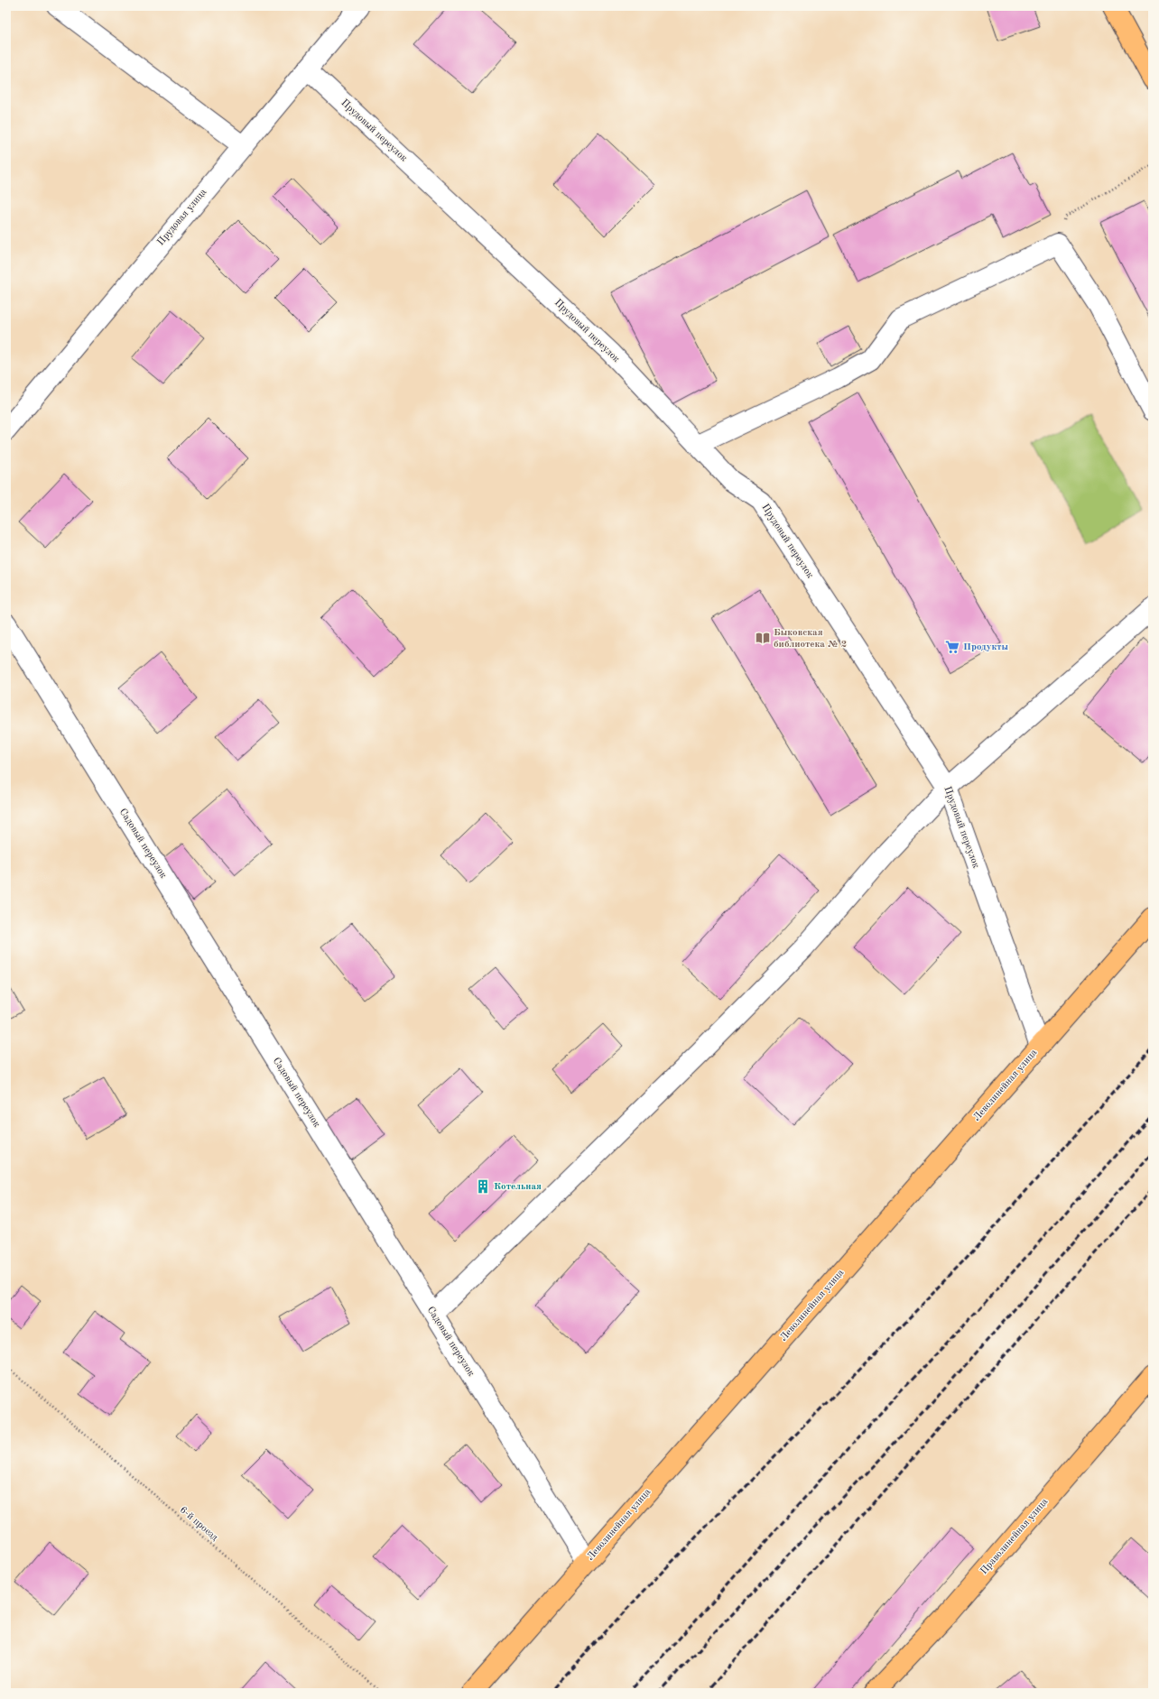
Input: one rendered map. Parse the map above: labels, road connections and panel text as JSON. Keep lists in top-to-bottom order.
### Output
{
  "streets": {
    "main road": ["Леволинейная улица", "Праволинейная улица"],
    "street": ["Прудовый переулок", "Прудовая улица", "Садовый переулок"],
    "path": ["6-й проезд"]
  },
  "crossings": [
    ["Прудовый переулок", "Прудовая улица"],
    ["Прудовый переулок", "Леволинейная улица"],
    ["Садовый переулок", "Леволинейная улица"]
  ],
  "places": {
    "library": ["Быковская библиотека № 2"],
    "supermarket": ["Продукты"],
    "building": ["Котельная"]
  }
}
